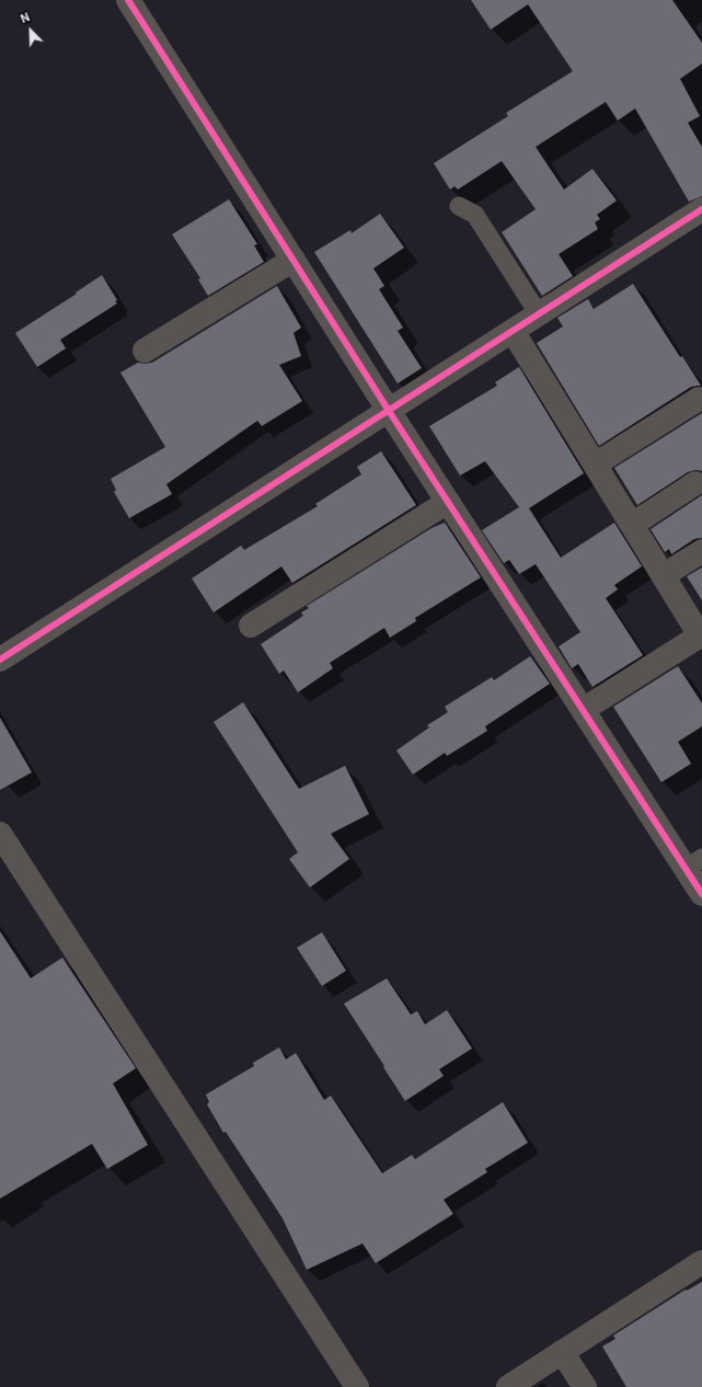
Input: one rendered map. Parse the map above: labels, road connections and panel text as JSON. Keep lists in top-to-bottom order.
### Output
{
  "north": "top left"
}
